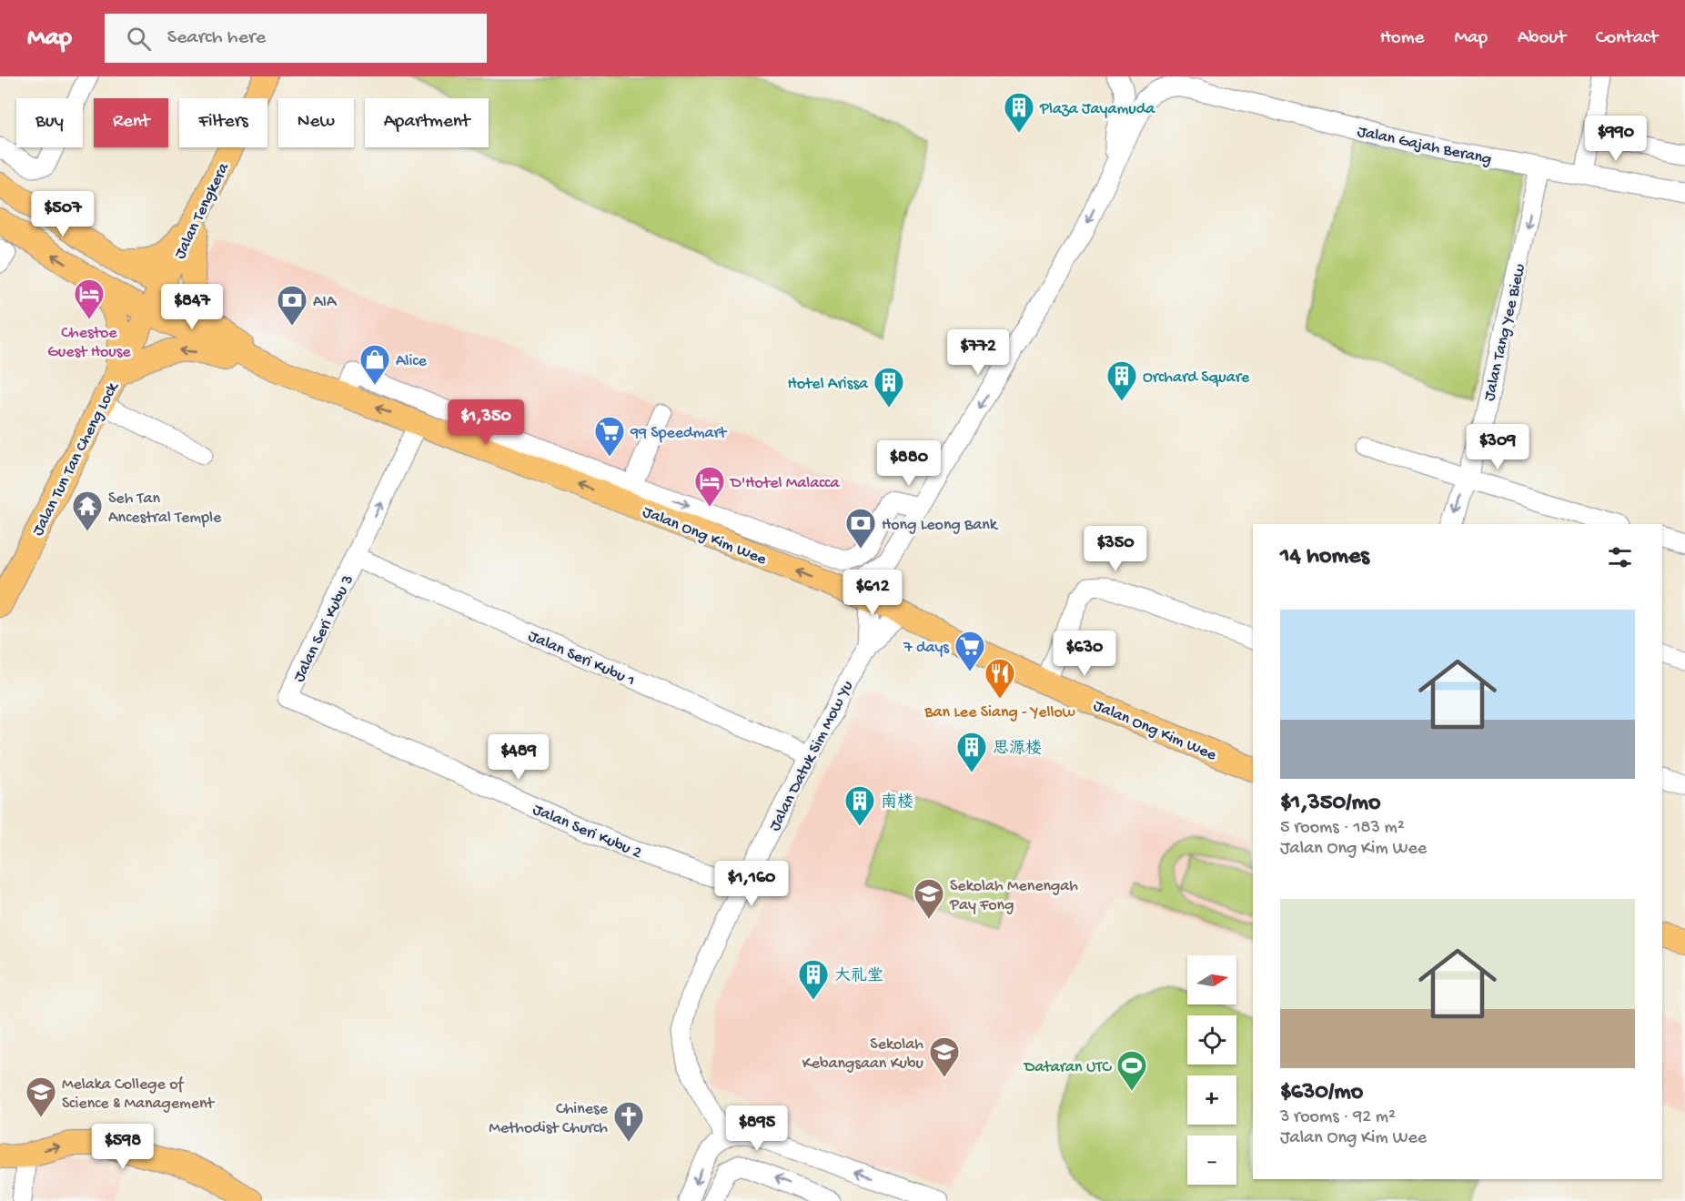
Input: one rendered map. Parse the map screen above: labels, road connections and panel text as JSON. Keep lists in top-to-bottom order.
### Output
{
  "streets": {
    "main road": ["Jalan Tengkera", "Jalan Tun Tan Cheng Lock", "Jalan Ong Kim Wee"],
    "street": [
      "Jalan Gajah Berang",
      "Jalan Tang Yee Biew",
      "Jalan Seri Kubu 3",
      "Jalan Seri Kubu 1",
      "Jalan Datuk Sim Mow Yu",
      "Jalan Seri Kubu 2"
    ]
  },
  "crossings": [
    ["Jalan Gajah Berang", "Jalan Tang Yee Biew"],
    ["Jalan Tengkera", "Jalan Tun Tan Cheng Lock"],
    ["Jalan Tengkera", "Jalan Ong Kim Wee"],
    ["Jalan Tun Tan Cheng Lock", "Jalan Ong Kim Wee"],
    ["Jalan Ong Kim Wee", "Jalan Seri Kubu 3"],
    ["Jalan Ong Kim Wee", "Jalan Datuk Sim Mow Yu"],
    ["Jalan Seri Kubu 3", "Jalan Seri Kubu 1"],
    ["Jalan Seri Kubu 3", "Jalan Seri Kubu 2"],
    ["Jalan Seri Kubu 1", "Jalan Datuk Sim Mow Yu"],
    ["Jalan Datuk Sim Mow Yu", "Jalan Seri Kubu 2"]
  ],
  "one_way": ["Jalan Tang Yee Biew", "Jalan Ong Kim Wee", "Jalan Seri Kubu 3"],
  "places": {
    "building": [
      "Plaza Jayamuda",
      "Orchard Square",
      "Hotel Arissa",
      "思源楼",
      "南楼",
      "大礼堂"
    ],
    "hotel": ["Chestoe Guest House", "D'Hotel Malacca"],
    "bank": ["AIA", "Hong Leong Bank"],
    "shop": ["Alice"],
    "supermarket": ["99 Speedmart", "7 days"],
    "temple": ["Seh Tan Ancestral Temple"],
    "restaurant": ["Ban Lee Siang - Yellow"],
    "school or university": ["Sekolah Menengah Pay Fong", "Sekolah Kebangsaan Kubu", "Melaka College of Science & Management"],
    "sports": ["Dataran UTC"],
    "church": ["Chinese Methodist Church"]
  },
  "north": "right",
  "page": {
    "header": "Map",
    "search": "Search here",
    "nav": [
      "Home",
      "Map",
      "About",
      "Contact"
    ],
    "chip": [
      "Buy",
      "Rent",
      "Filters",
      "New",
      "Apartment"
    ],
    "price": [
      "$990",
      "$507",
      "$847",
      "$772",
      "$1,350",
      "$309",
      "$880",
      "$350",
      "$612",
      "$630",
      "$489",
      "$1,160",
      "$895",
      "$598"
    ],
    "heading": "14 homes",
    "list": [
      {
        "name": "$1,350/mo",
        "note": "5 rooms · 183 m² · Jalan Ong Kim Wee"
      },
      {
        "name": "$630/mo",
        "note": "3 rooms · 92 m² · Jalan Ong Kim Wee"
      }
    ],
    "map_buttons": ["+", "−"]
  }
}
